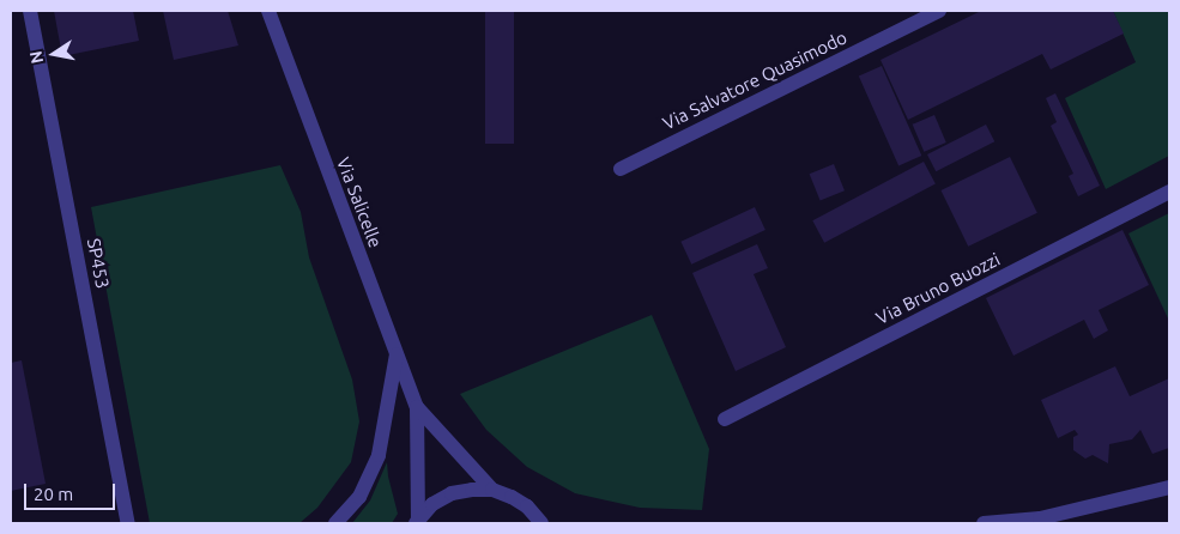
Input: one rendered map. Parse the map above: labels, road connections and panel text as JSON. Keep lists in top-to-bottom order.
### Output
{
  "streets": {
    "street": [
      "Via Salvatore Quasimodo",
      "Via Salicelle",
      "SP453",
      "Via Bruno Buozzi"
    ]
  },
  "scale_bar": "20 m",
  "north": "left"
}
